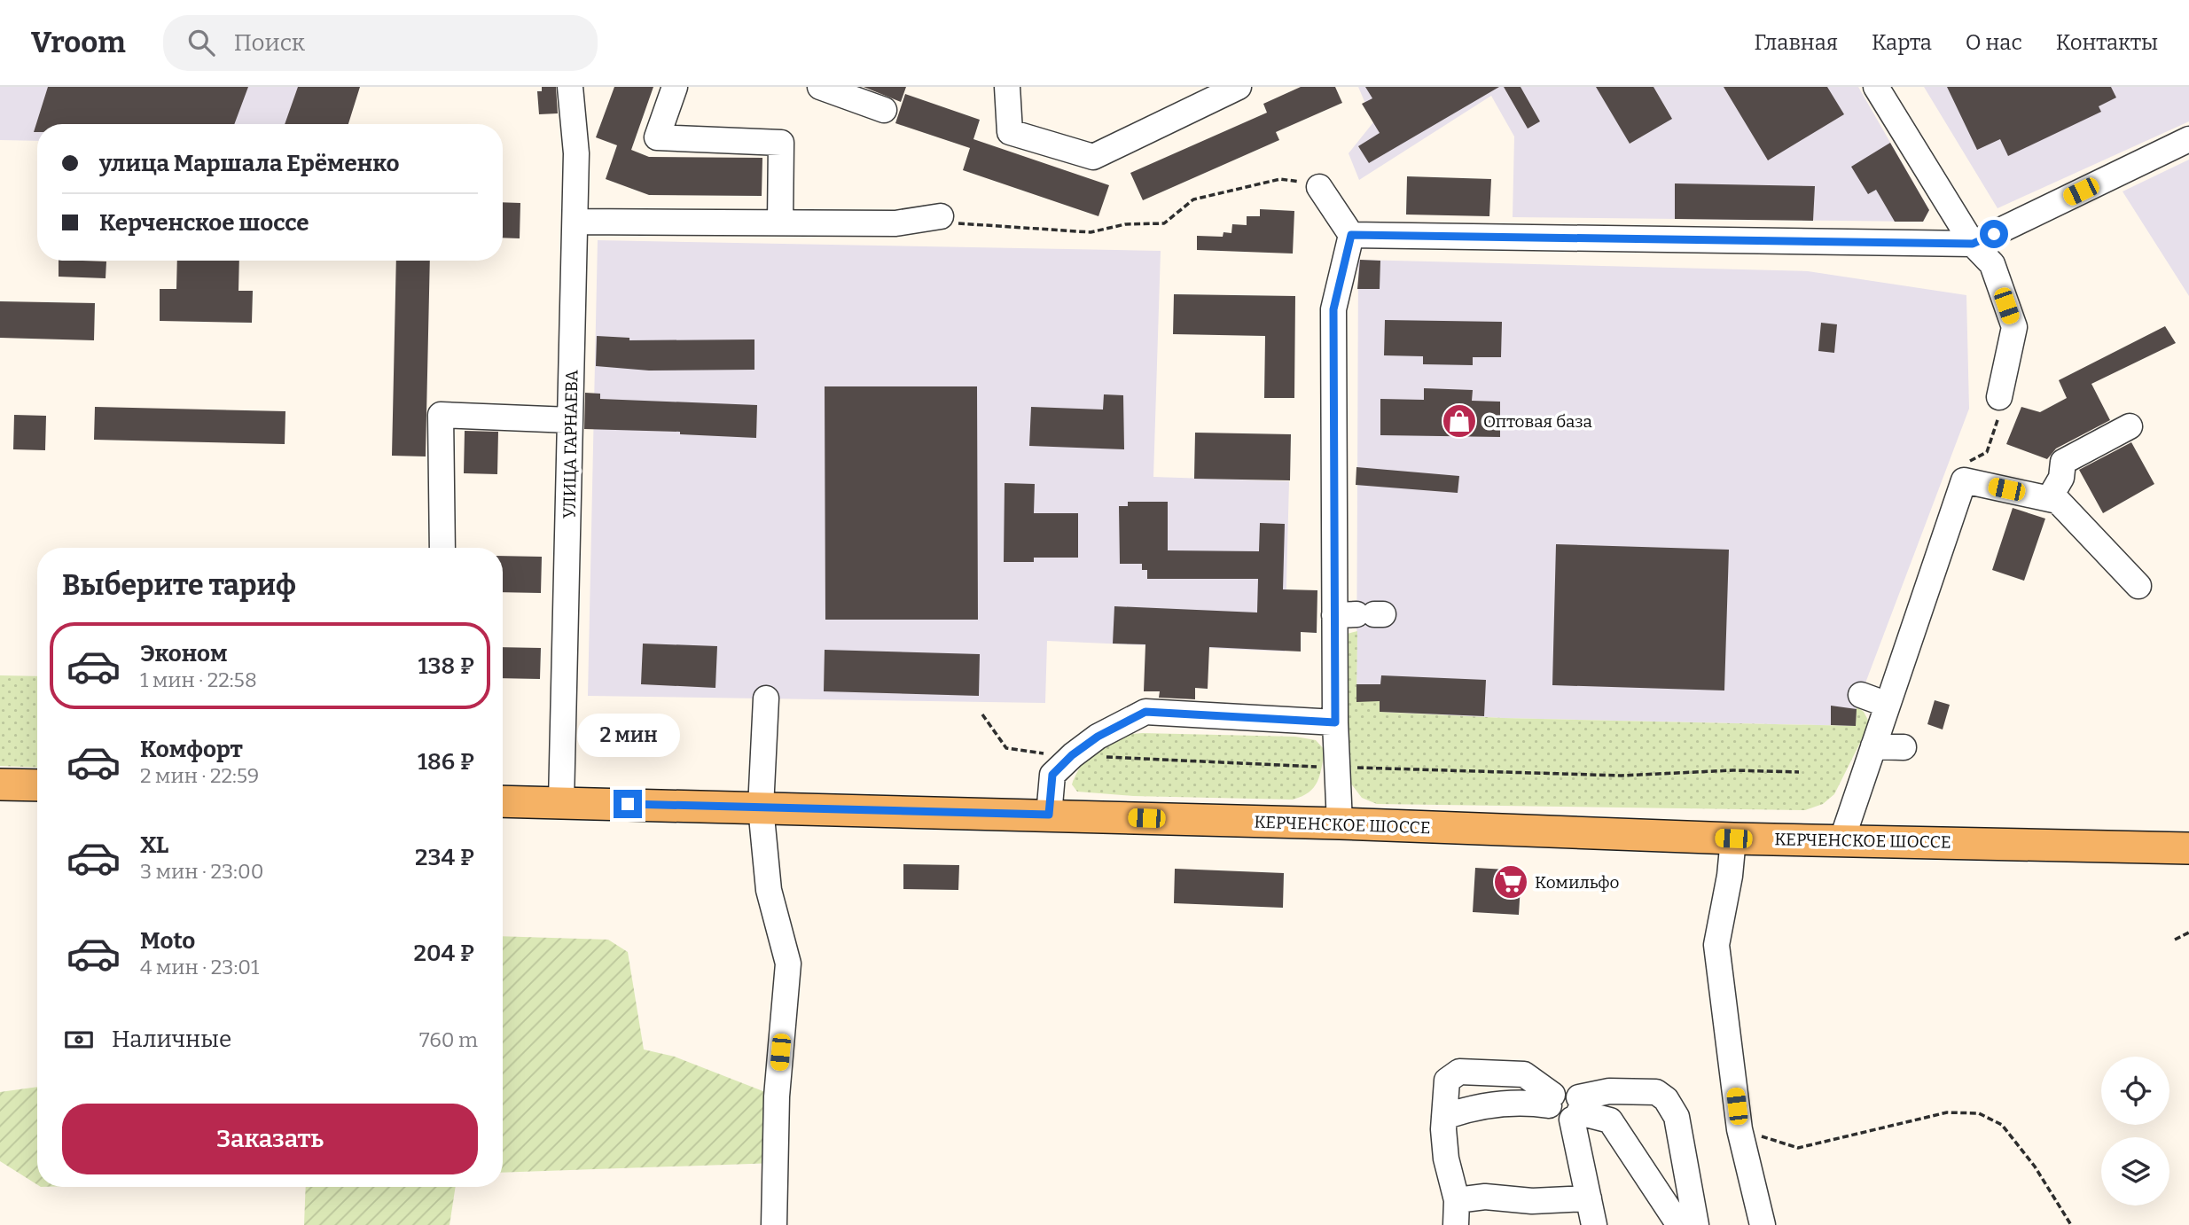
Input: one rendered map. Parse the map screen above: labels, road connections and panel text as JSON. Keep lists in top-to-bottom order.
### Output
{
  "streets": {
    "main road": ["КЕРЧЕНСКОЕ ШОССЕ"],
    "street": ["УЛИЦА ГАРНАЕВА"]
  },
  "crossings": [
    ["УЛИЦА ГАРНАЕВА", "КЕРЧЕНСКОЕ ШОССЕ"]
  ],
  "places": {
    "shop": ["Оптовая база"],
    "supermarket": ["Комильфо"]
  },
  "page": {
    "header": "Vroom",
    "search": "Поиск",
    "nav": [
      "Главная",
      "Карта",
      "О нас",
      "Контакты"
    ],
    "banner": ["улица Маршала Ерёменко", "Керченское шоссе"],
    "heading": "Выберите тариф",
    "list": [
      {
        "name": "Эконом",
        "note": "1 мин · 22:58",
        "value": "138 ₽"
      },
      {
        "name": "Комфорт",
        "note": "2 мин · 22:59",
        "value": "186 ₽"
      },
      {
        "name": "XL",
        "note": "3 мин · 23:00",
        "value": "234 ₽"
      },
      {
        "name": "Moto",
        "note": "4 мин · 23:01",
        "value": "204 ₽"
      }
    ],
    "bubble": "2 мин",
    "pay": ["Наличные", "760 m"],
    "buttons": "Заказать"
  }
}
